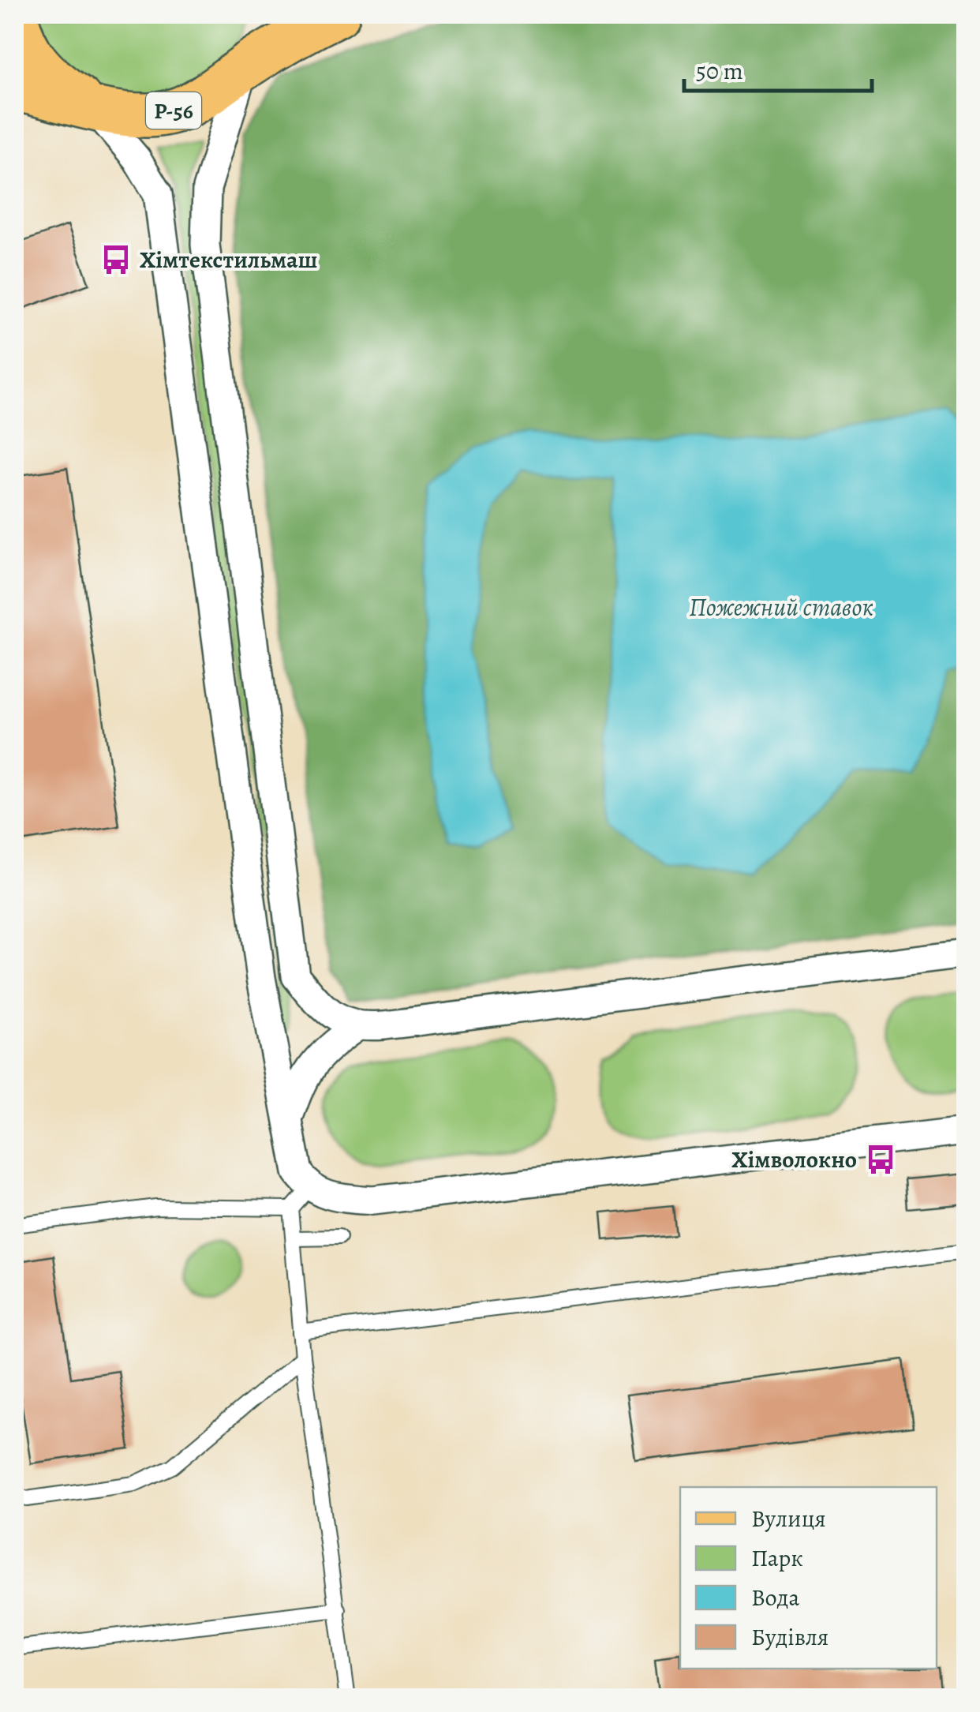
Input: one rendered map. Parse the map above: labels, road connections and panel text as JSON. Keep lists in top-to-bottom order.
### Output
{
  "streets": {
    "main road": ["Р-56"]
  },
  "water": ["Пожежний ставок"],
  "places": {
    "bus stop": ["Хімтекстильмаш", "Хімволокно"]
  },
  "legend": [
    "Вулиця",
    "Парк",
    "Вода",
    "Будівля"
  ],
  "scale_bar": "50 m"
}
